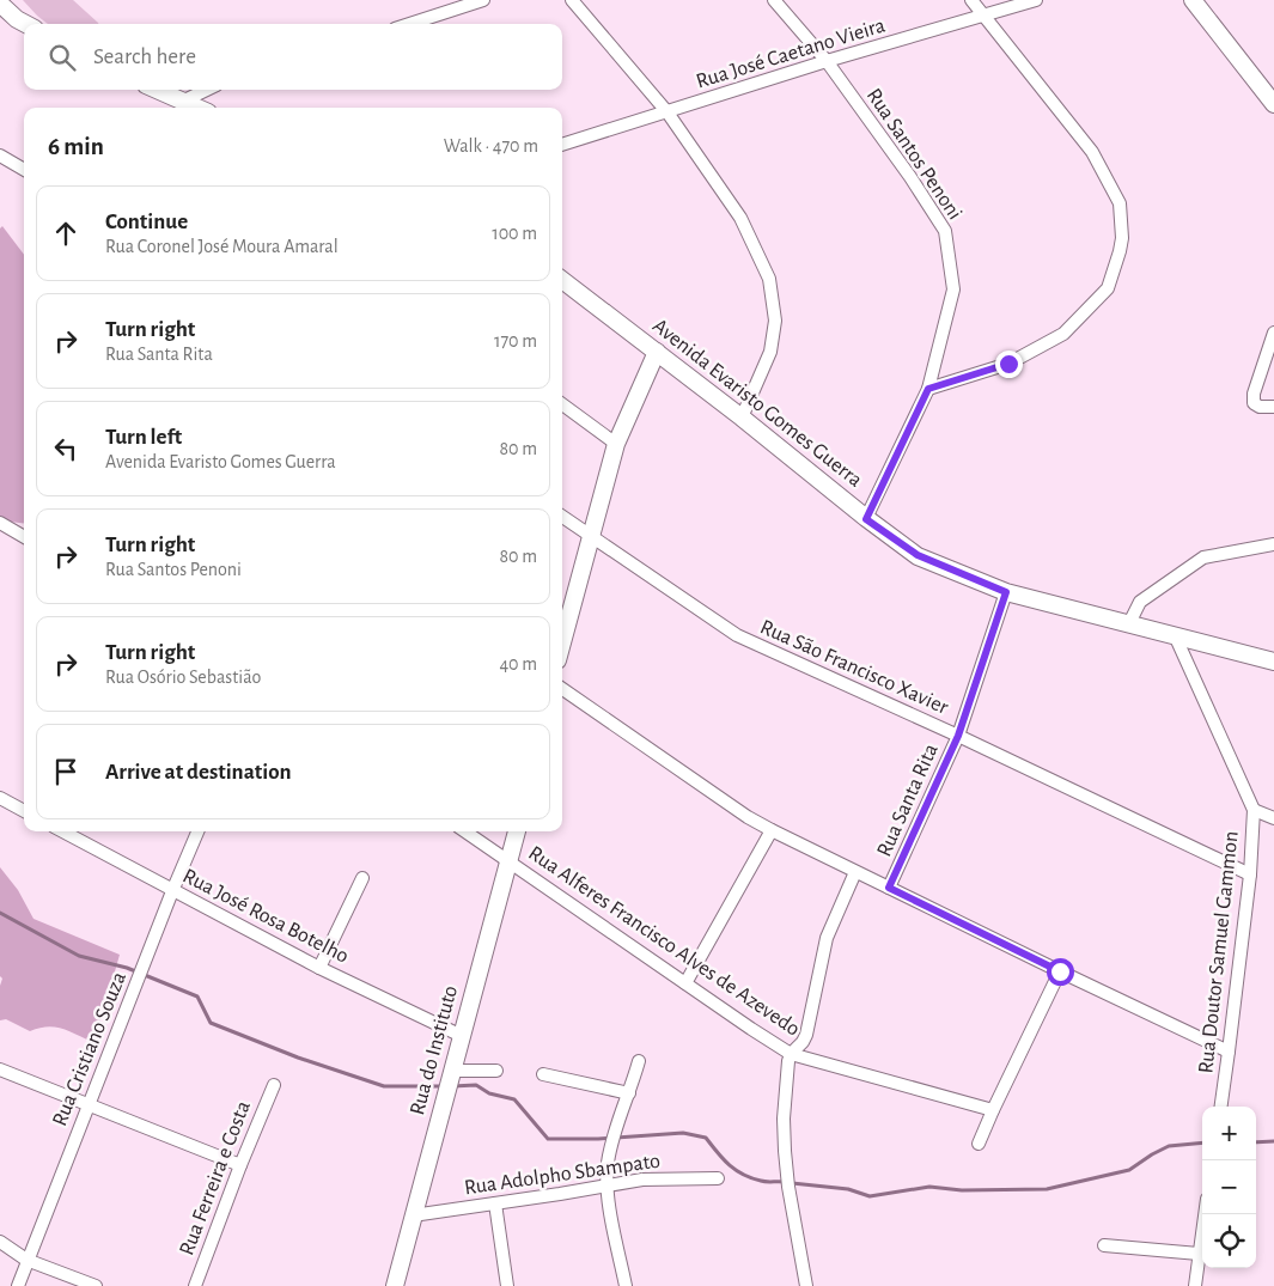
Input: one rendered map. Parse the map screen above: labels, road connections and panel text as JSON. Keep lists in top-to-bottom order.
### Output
{
  "streets": {
    "main road": ["Avenida Evaristo Gomes Guerra", "Rua do Instituto"],
    "street": [
      "Rua José Caetano Vieira",
      "Rua Santos Penoni",
      "Rua São Francisco Xavier",
      "Rua Santa Rita",
      "Rua José Rosa Botelho",
      "Rua Alferes Francisco Alves de Azevedo",
      "Rua Doutor Samuel Gammon",
      "Rua Cristiano Souza",
      "Rua Adolpho Sbampato",
      "Rua Ferreira e Costa"
    ]
  },
  "crossings": [
    ["Rua José Caetano Vieira", "Rua Santos Penoni"],
    ["Rua Santos Penoni", "Avenida Evaristo Gomes Guerra"],
    ["Avenida Evaristo Gomes Guerra", "Rua Santa Rita"],
    ["Avenida Evaristo Gomes Guerra", "Rua Doutor Samuel Gammon"],
    ["Rua São Francisco Xavier", "Rua Santa Rita"],
    ["Rua São Francisco Xavier", "Rua Doutor Samuel Gammon"],
    ["Rua José Rosa Botelho", "Rua Cristiano Souza"],
    ["Rua José Rosa Botelho", "Rua do Instituto"],
    ["Rua Alferes Francisco Alves de Azevedo", "Rua do Instituto"],
    ["Rua do Instituto", "Rua Adolpho Sbampato"]
  ],
  "page": {
    "search": "Search here",
    "heading": ["6 min", "Walk · 470 m"],
    "list": [
      ["Continue", "Rua Coronel José Moura Amaral", "100 m"],
      ["Turn right", "Rua Santa Rita", "170 m"],
      ["Turn left", "Avenida Evaristo Gomes Guerra", "80 m"],
      ["Turn right", "Rua Santos Penoni", "80 m"],
      ["Turn right", "Rua Osório Sebastião", "40 m"],
      "Arrive at destination"
    ],
    "map_buttons": ["+", "−"]
  }
}
